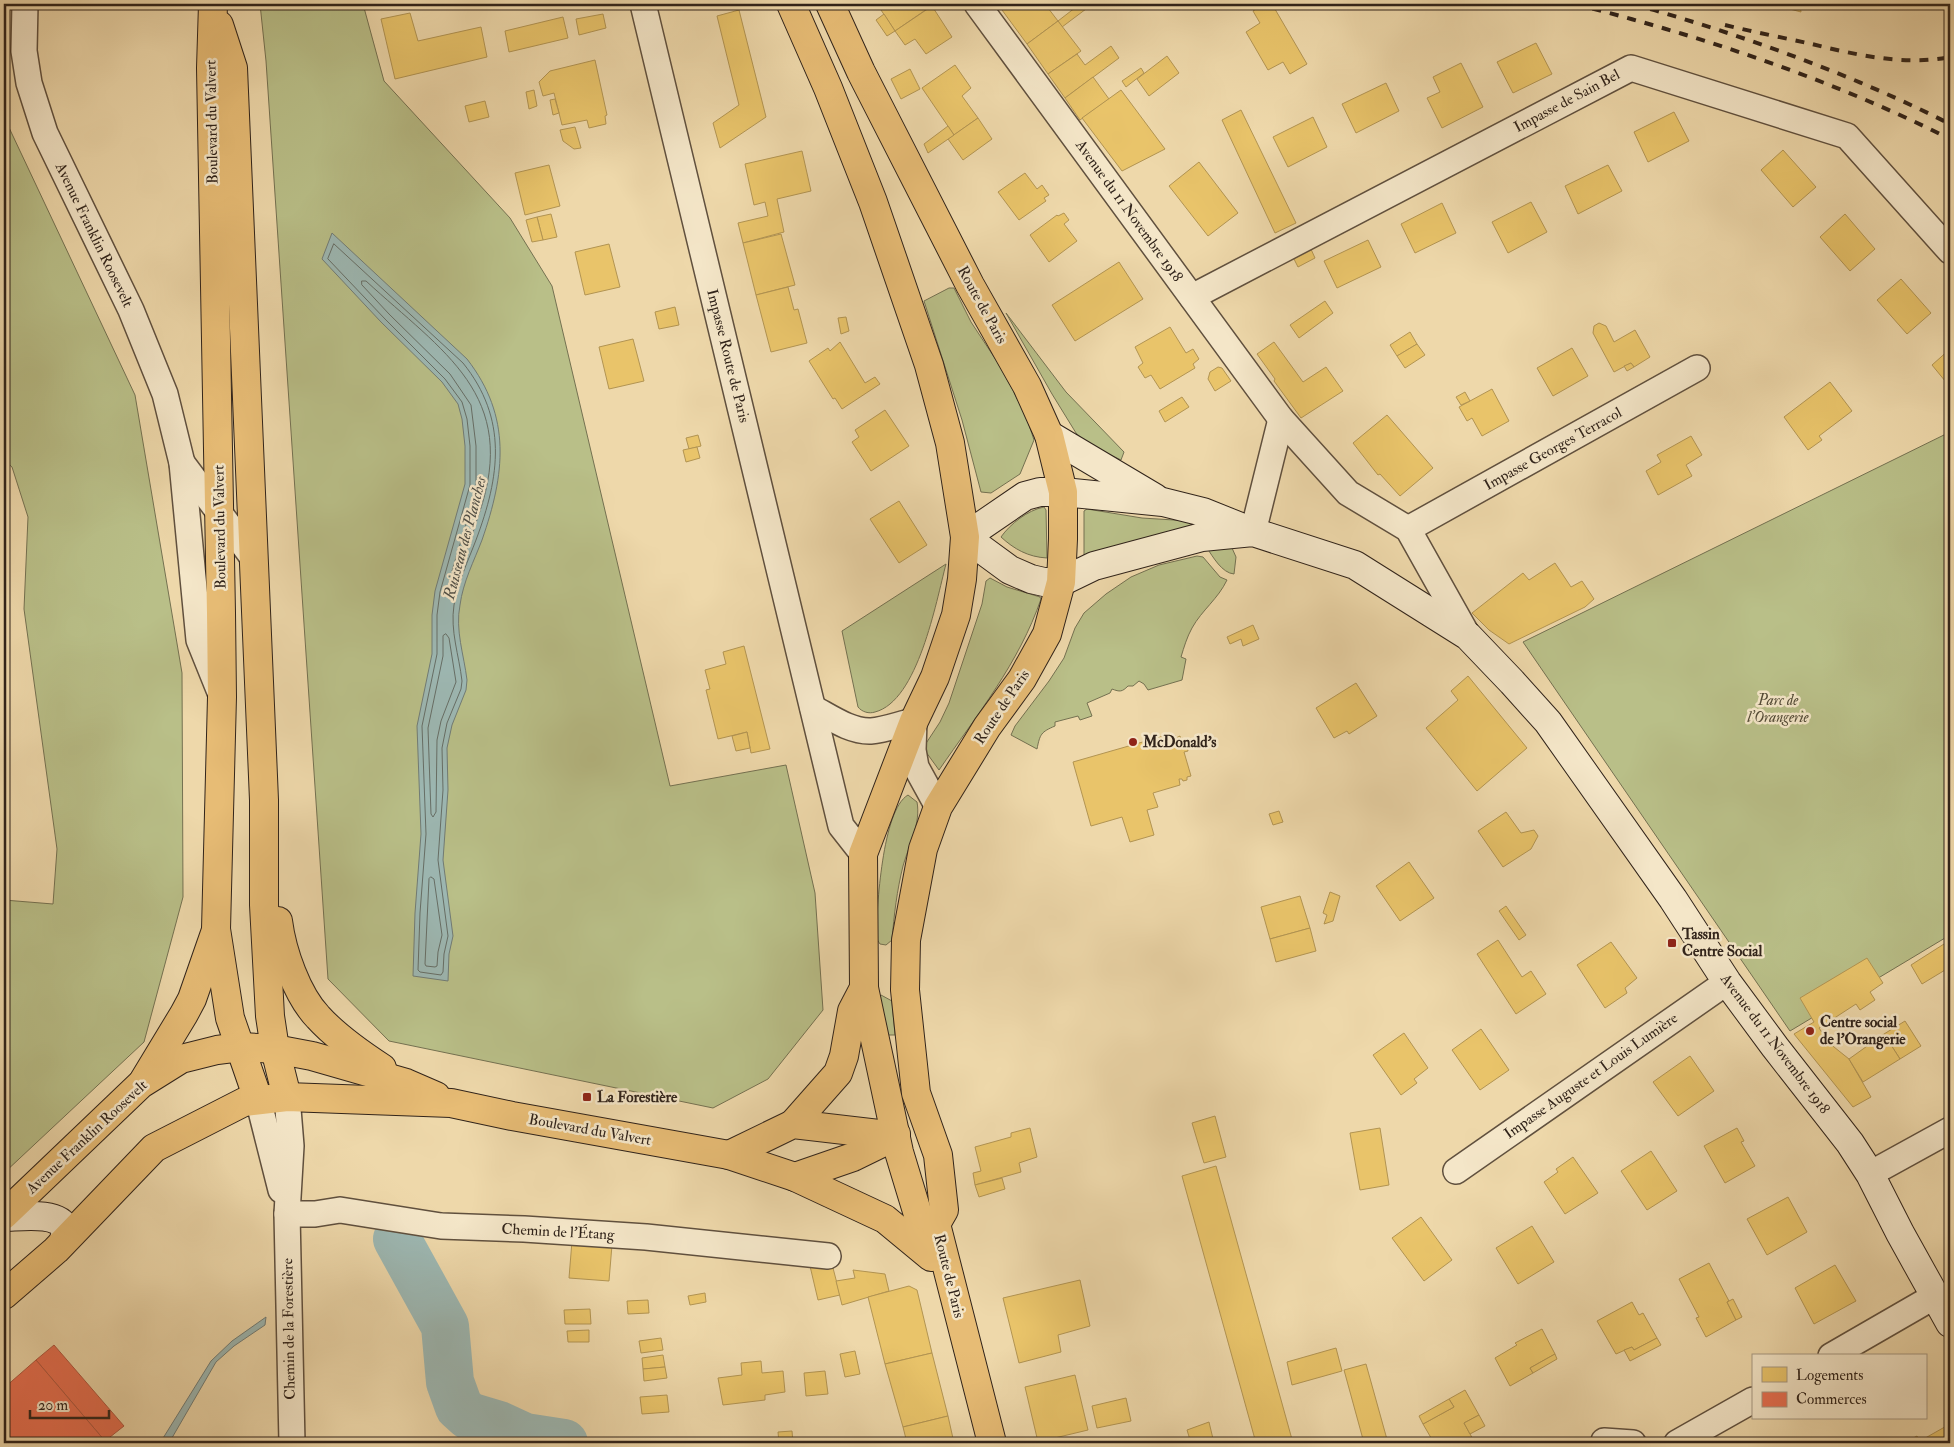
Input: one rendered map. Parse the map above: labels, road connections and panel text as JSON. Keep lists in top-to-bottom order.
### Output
{
  "streets": {
    "main road": [
      "Boulevard du Valvert",
      "Avenue du 11 Novembre 1918",
      "Avenue Franklin Roosevelt",
      "Route de Paris",
      "Chemin de la Forestière"
    ],
    "street": [
      "Impasse de Sain Bel",
      "Impasse Route de Paris",
      "Impasse Georges Terracol",
      "Impasse Auguste et Louis Lumière",
      "Chemin de l'Étang"
    ]
  },
  "crossings": [
    ["Impasse de Sain Bel", "Avenue du 11 Novembre 1918"],
    ["Boulevard du Valvert", "Avenue Franklin Roosevelt"],
    ["Boulevard du Valvert", "Route de Paris"],
    ["Boulevard du Valvert", "Chemin de la Forestière"],
    ["Avenue du 11 Novembre 1918", "Route de Paris"],
    ["Avenue du 11 Novembre 1918", "Impasse Georges Terracol"],
    ["Avenue du 11 Novembre 1918", "Impasse Auguste et Louis Lumière"],
    ["Avenue Franklin Roosevelt", "Chemin de la Forestière"],
    ["Route de Paris", "Impasse Route de Paris"],
    ["Chemin de l'Étang", "Chemin de la Forestière"]
  ],
  "water": ["Ruisseau des Planches"],
  "parks": ["Parc de l'Orangerie"],
  "places": {
    "other": ["McDonald's", "Centre social de l'Orangerie"],
    "transit": ["Tassin Centre Social", "La Forestière"]
  },
  "legend": ["Logements", "Commerces"],
  "scale_bar": "20 m"
}
